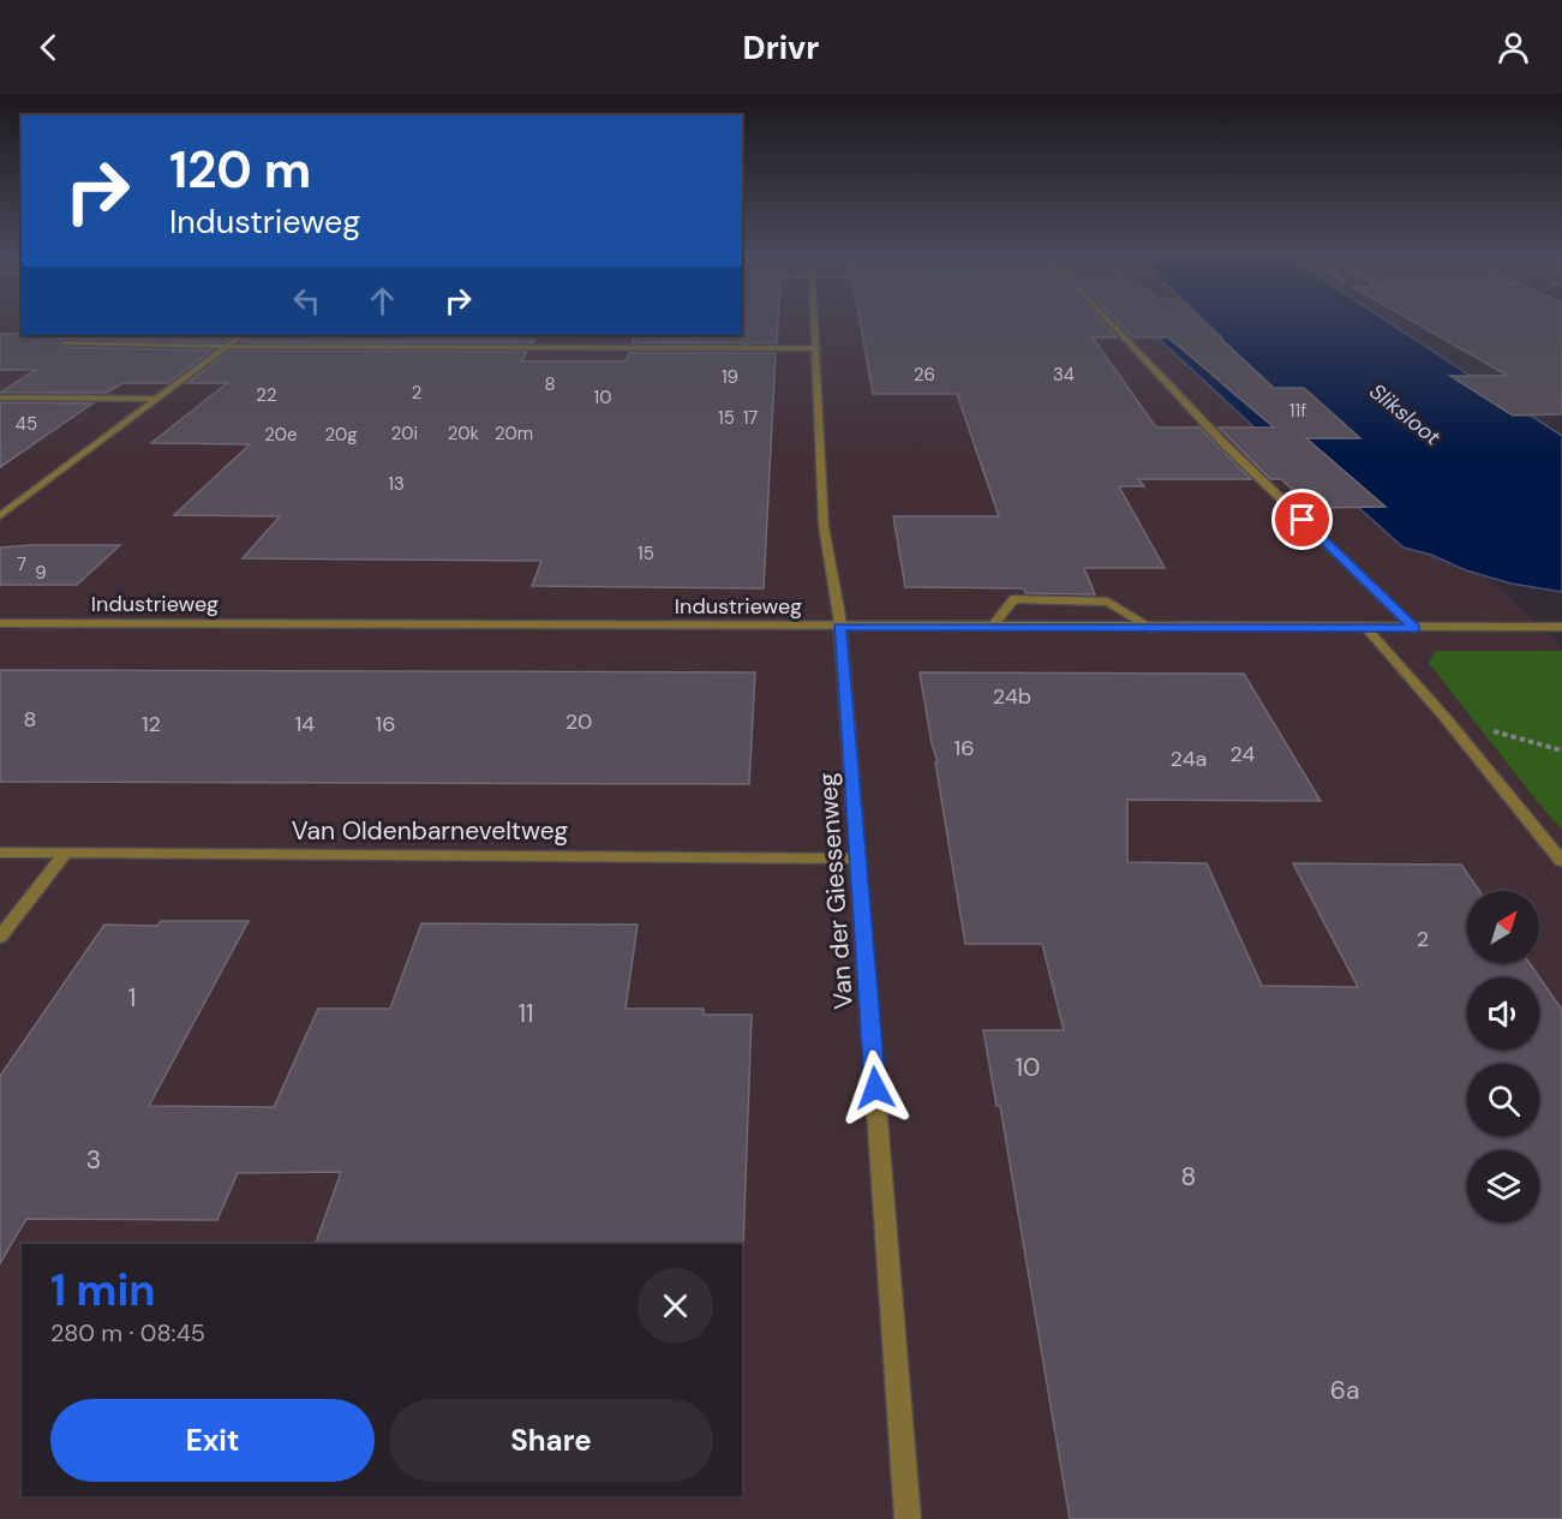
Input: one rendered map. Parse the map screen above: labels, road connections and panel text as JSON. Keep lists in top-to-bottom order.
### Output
{
  "streets": {
    "street": ["Industrieweg", "Van Oldenbarneveltweg", "Van der Giessenweg"]
  },
  "crossings": [
    ["Industrieweg", "Van der Giessenweg"],
    ["Van Oldenbarneveltweg", "Van der Giessenweg"]
  ],
  "water": ["Sliksloot"],
  "house_numbers": [
    "26",
    "34",
    "19",
    "8",
    "2",
    "22",
    "10",
    "11f",
    "15",
    "17",
    "45",
    "20i",
    "20k",
    "20m",
    "20e",
    "20g",
    "13",
    "15",
    "7",
    "9",
    "24b",
    "8",
    "20",
    "12",
    "14",
    "16",
    "16",
    "24",
    "24a",
    "2",
    "1",
    "11",
    "10",
    "3",
    "8",
    "6a"
  ],
  "north": "top right",
  "page": {
    "header": "Drivr",
    "turn": ["120 m", "Industrieweg"],
    "heading": ["1 min", "280 m · 08:45"],
    "buttons": ["Exit", "Share"]
  }
}
